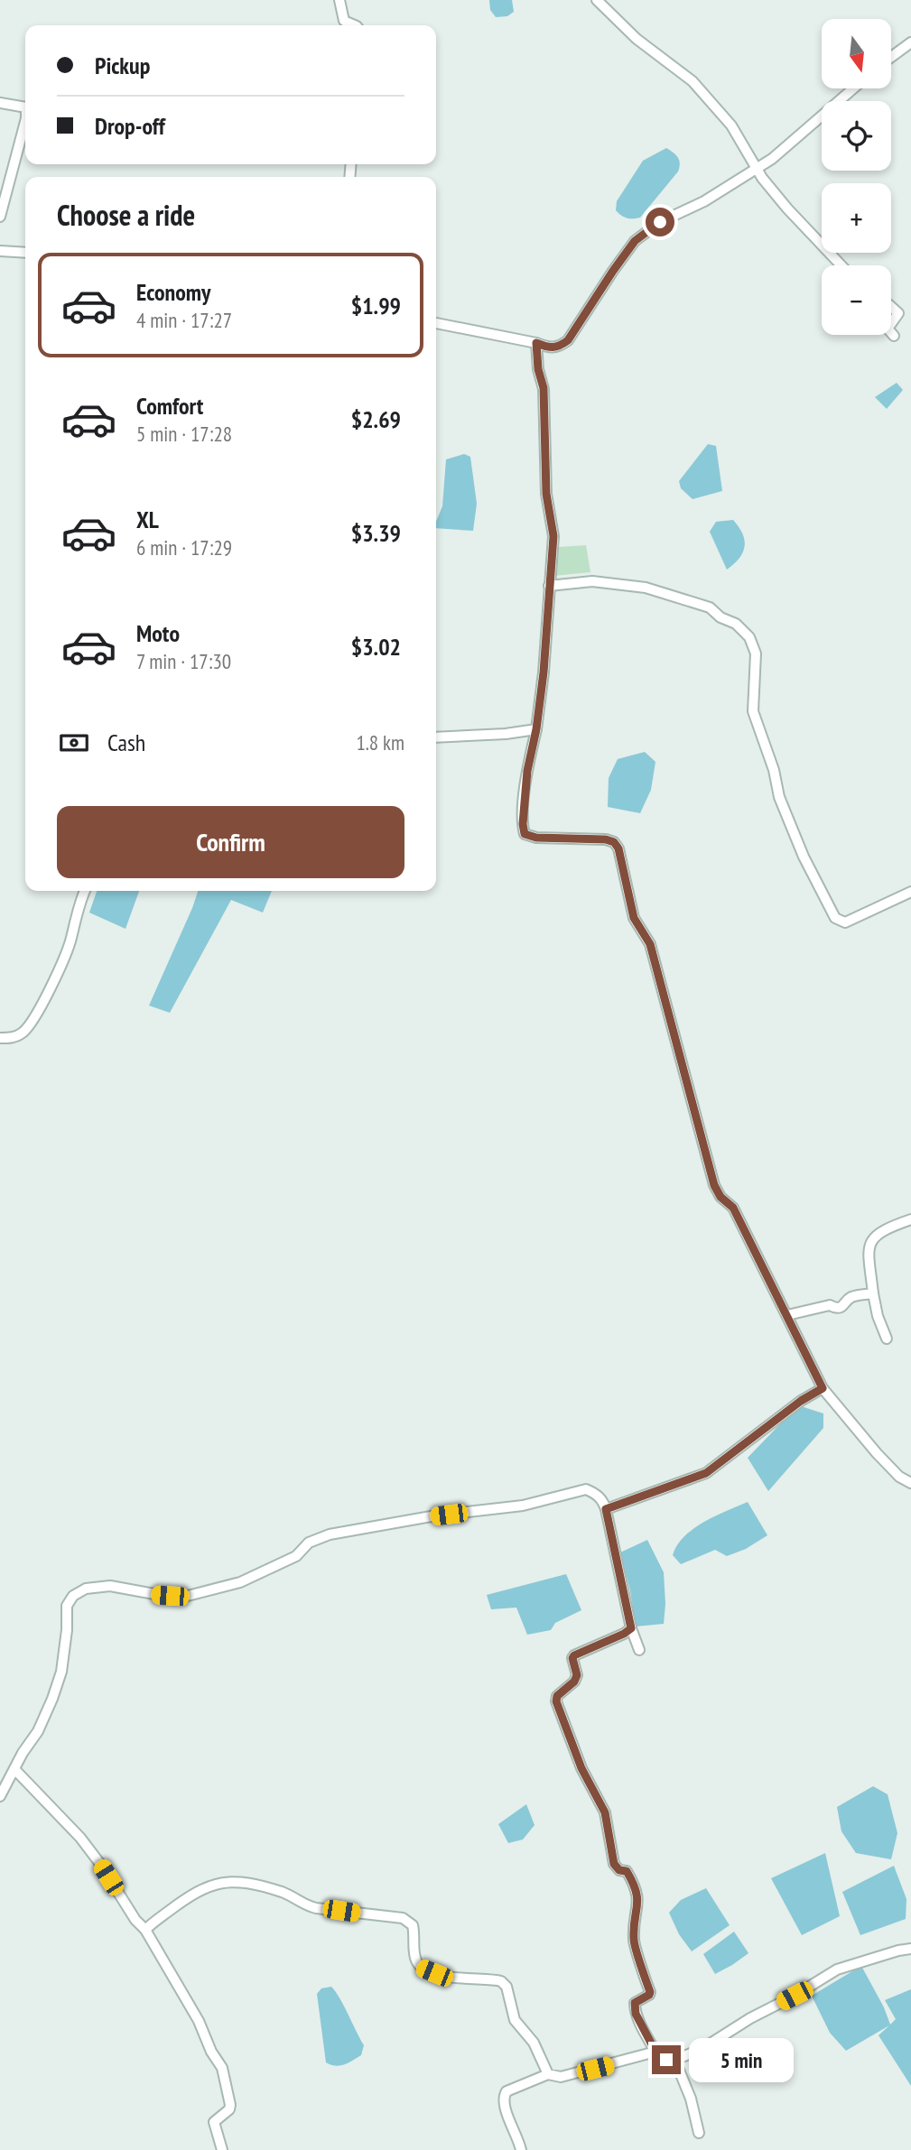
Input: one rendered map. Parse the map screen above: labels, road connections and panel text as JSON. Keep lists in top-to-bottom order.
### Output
{
  "north": "bottom",
  "page": {
    "map_buttons": ["+", "−"],
    "banner": ["Pickup", "Drop-off"],
    "heading": "Choose a ride",
    "list": [
      {
        "name": "Economy",
        "note": "4 min · 17:27",
        "value": "$1.99"
      },
      {
        "name": "Comfort",
        "note": "5 min · 17:28",
        "value": "$2.69"
      },
      {
        "name": "XL",
        "note": "6 min · 17:29",
        "value": "$3.39"
      },
      {
        "name": "Moto",
        "note": "7 min · 17:30",
        "value": "$3.02"
      }
    ],
    "pay": ["Cash", "1.8 km"],
    "buttons": "Confirm",
    "bubble": "5 min"
  }
}
